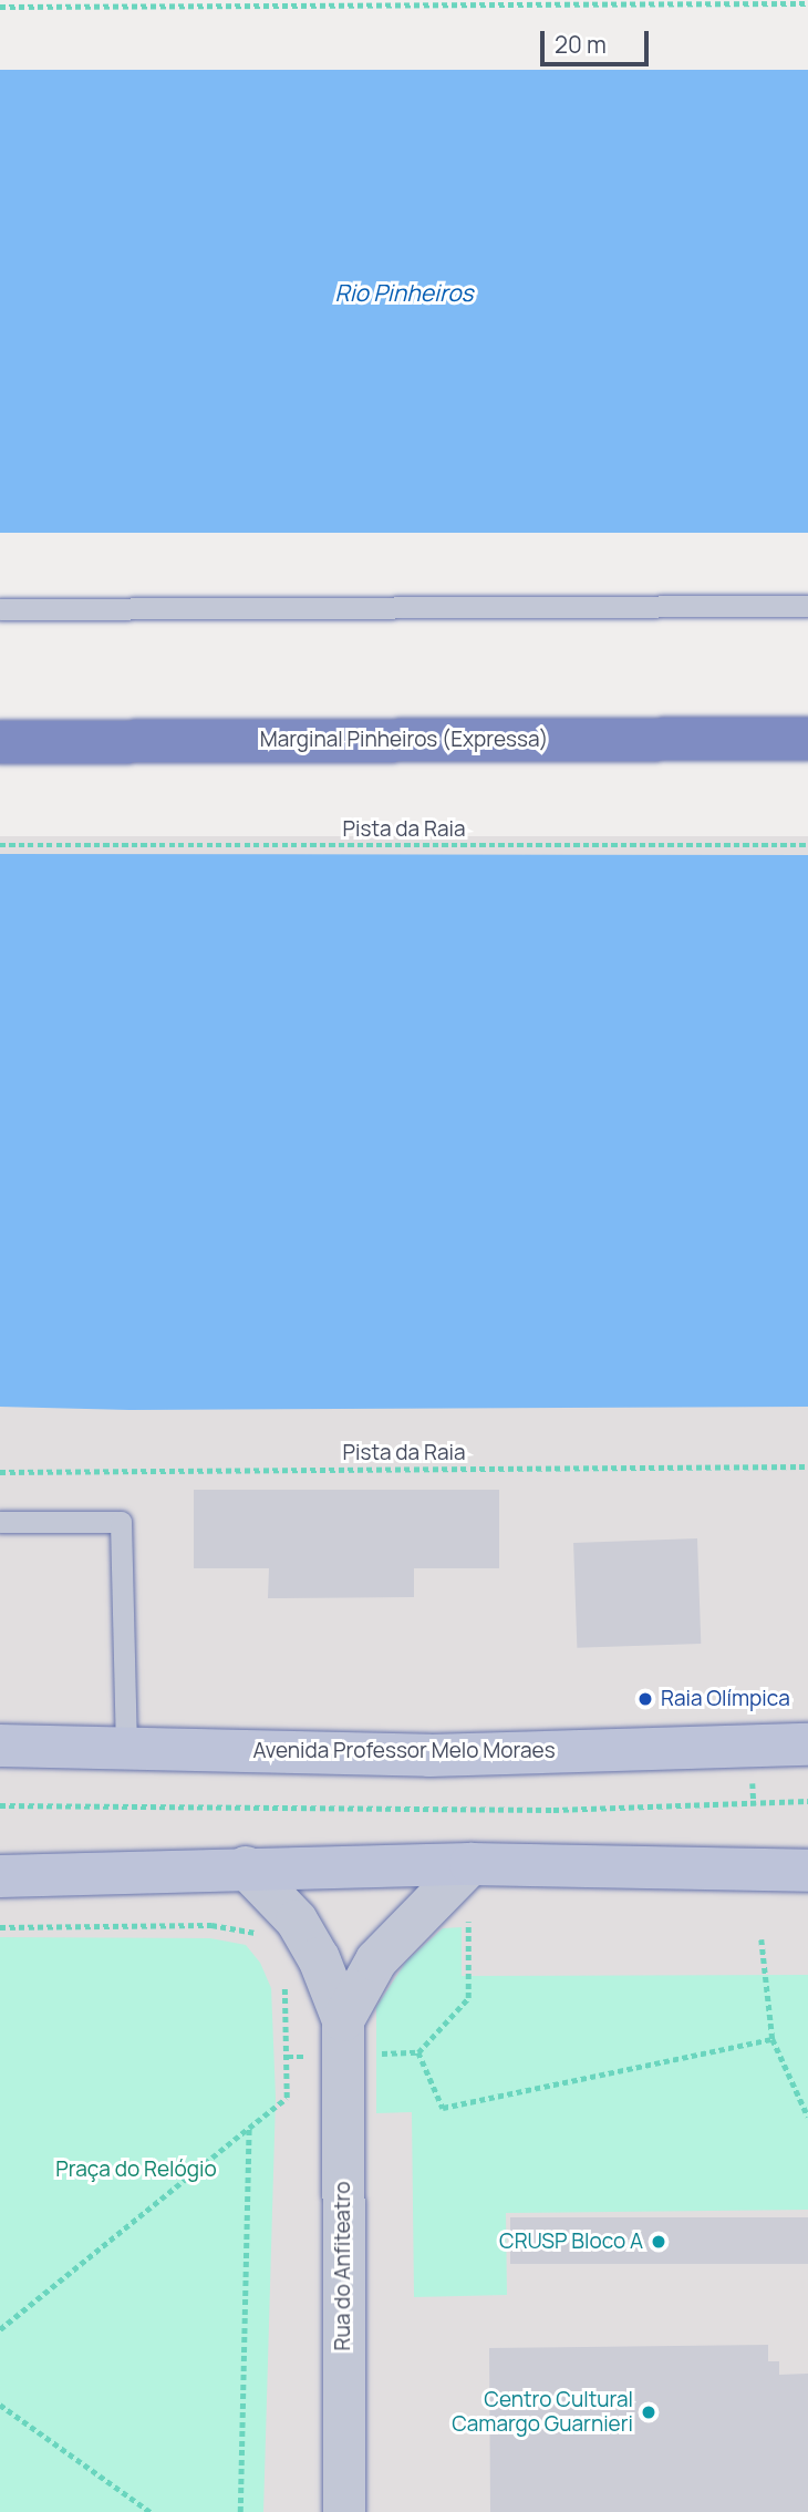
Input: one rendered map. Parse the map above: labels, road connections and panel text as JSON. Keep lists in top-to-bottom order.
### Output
{
  "streets": {
    "highway": ["Marginal Pinheiros (Expressa)"],
    "street": ["Avenida Professor Melo Moraes", "Rua do Anfiteatro"],
    "path": ["Pista da Raia"]
  },
  "water": ["Rio Pinheiros"],
  "parks": ["Praça do Relógio"],
  "places": ["Raia Olímpica", "CRUSP Bloco A", "Centro Cultural Camargo Guarnieri"],
  "scale_bar": "20 m"
}
